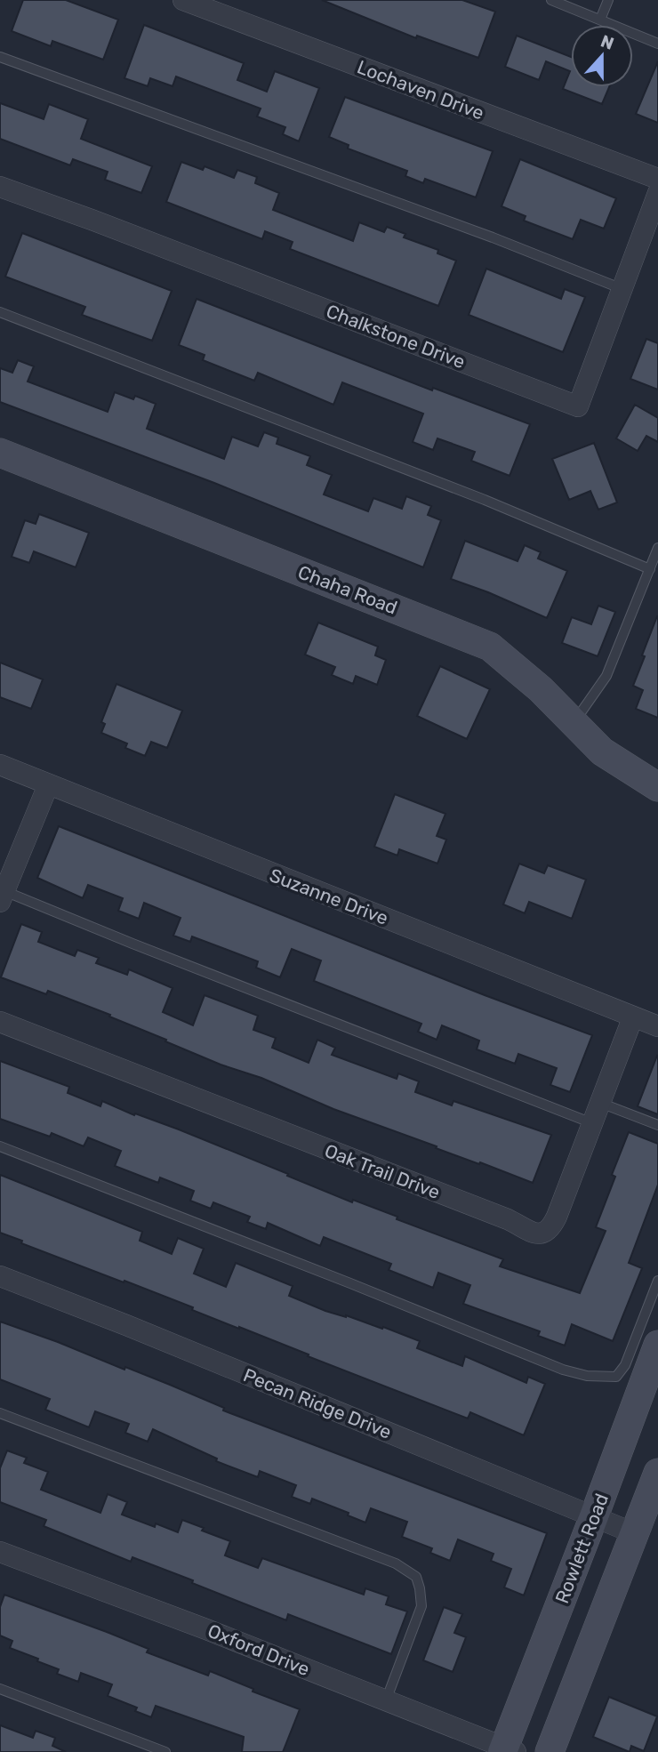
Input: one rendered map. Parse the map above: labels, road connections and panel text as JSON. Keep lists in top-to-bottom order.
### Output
{
  "streets": {
    "street": [
      "Lochaven Drive",
      "Chalkstone Drive",
      "Chaha Road",
      "Suzanne Drive",
      "Oak Trail Drive",
      "Pecan Ridge Drive",
      "Rowlett Road",
      "Oxford Drive"
    ]
  },
  "crossings": [
    ["Suzanne Drive", "Oak Trail Drive"],
    ["Pecan Ridge Drive", "Rowlett Road"],
    ["Rowlett Road", "Oxford Drive"]
  ],
  "north": "top"
}
